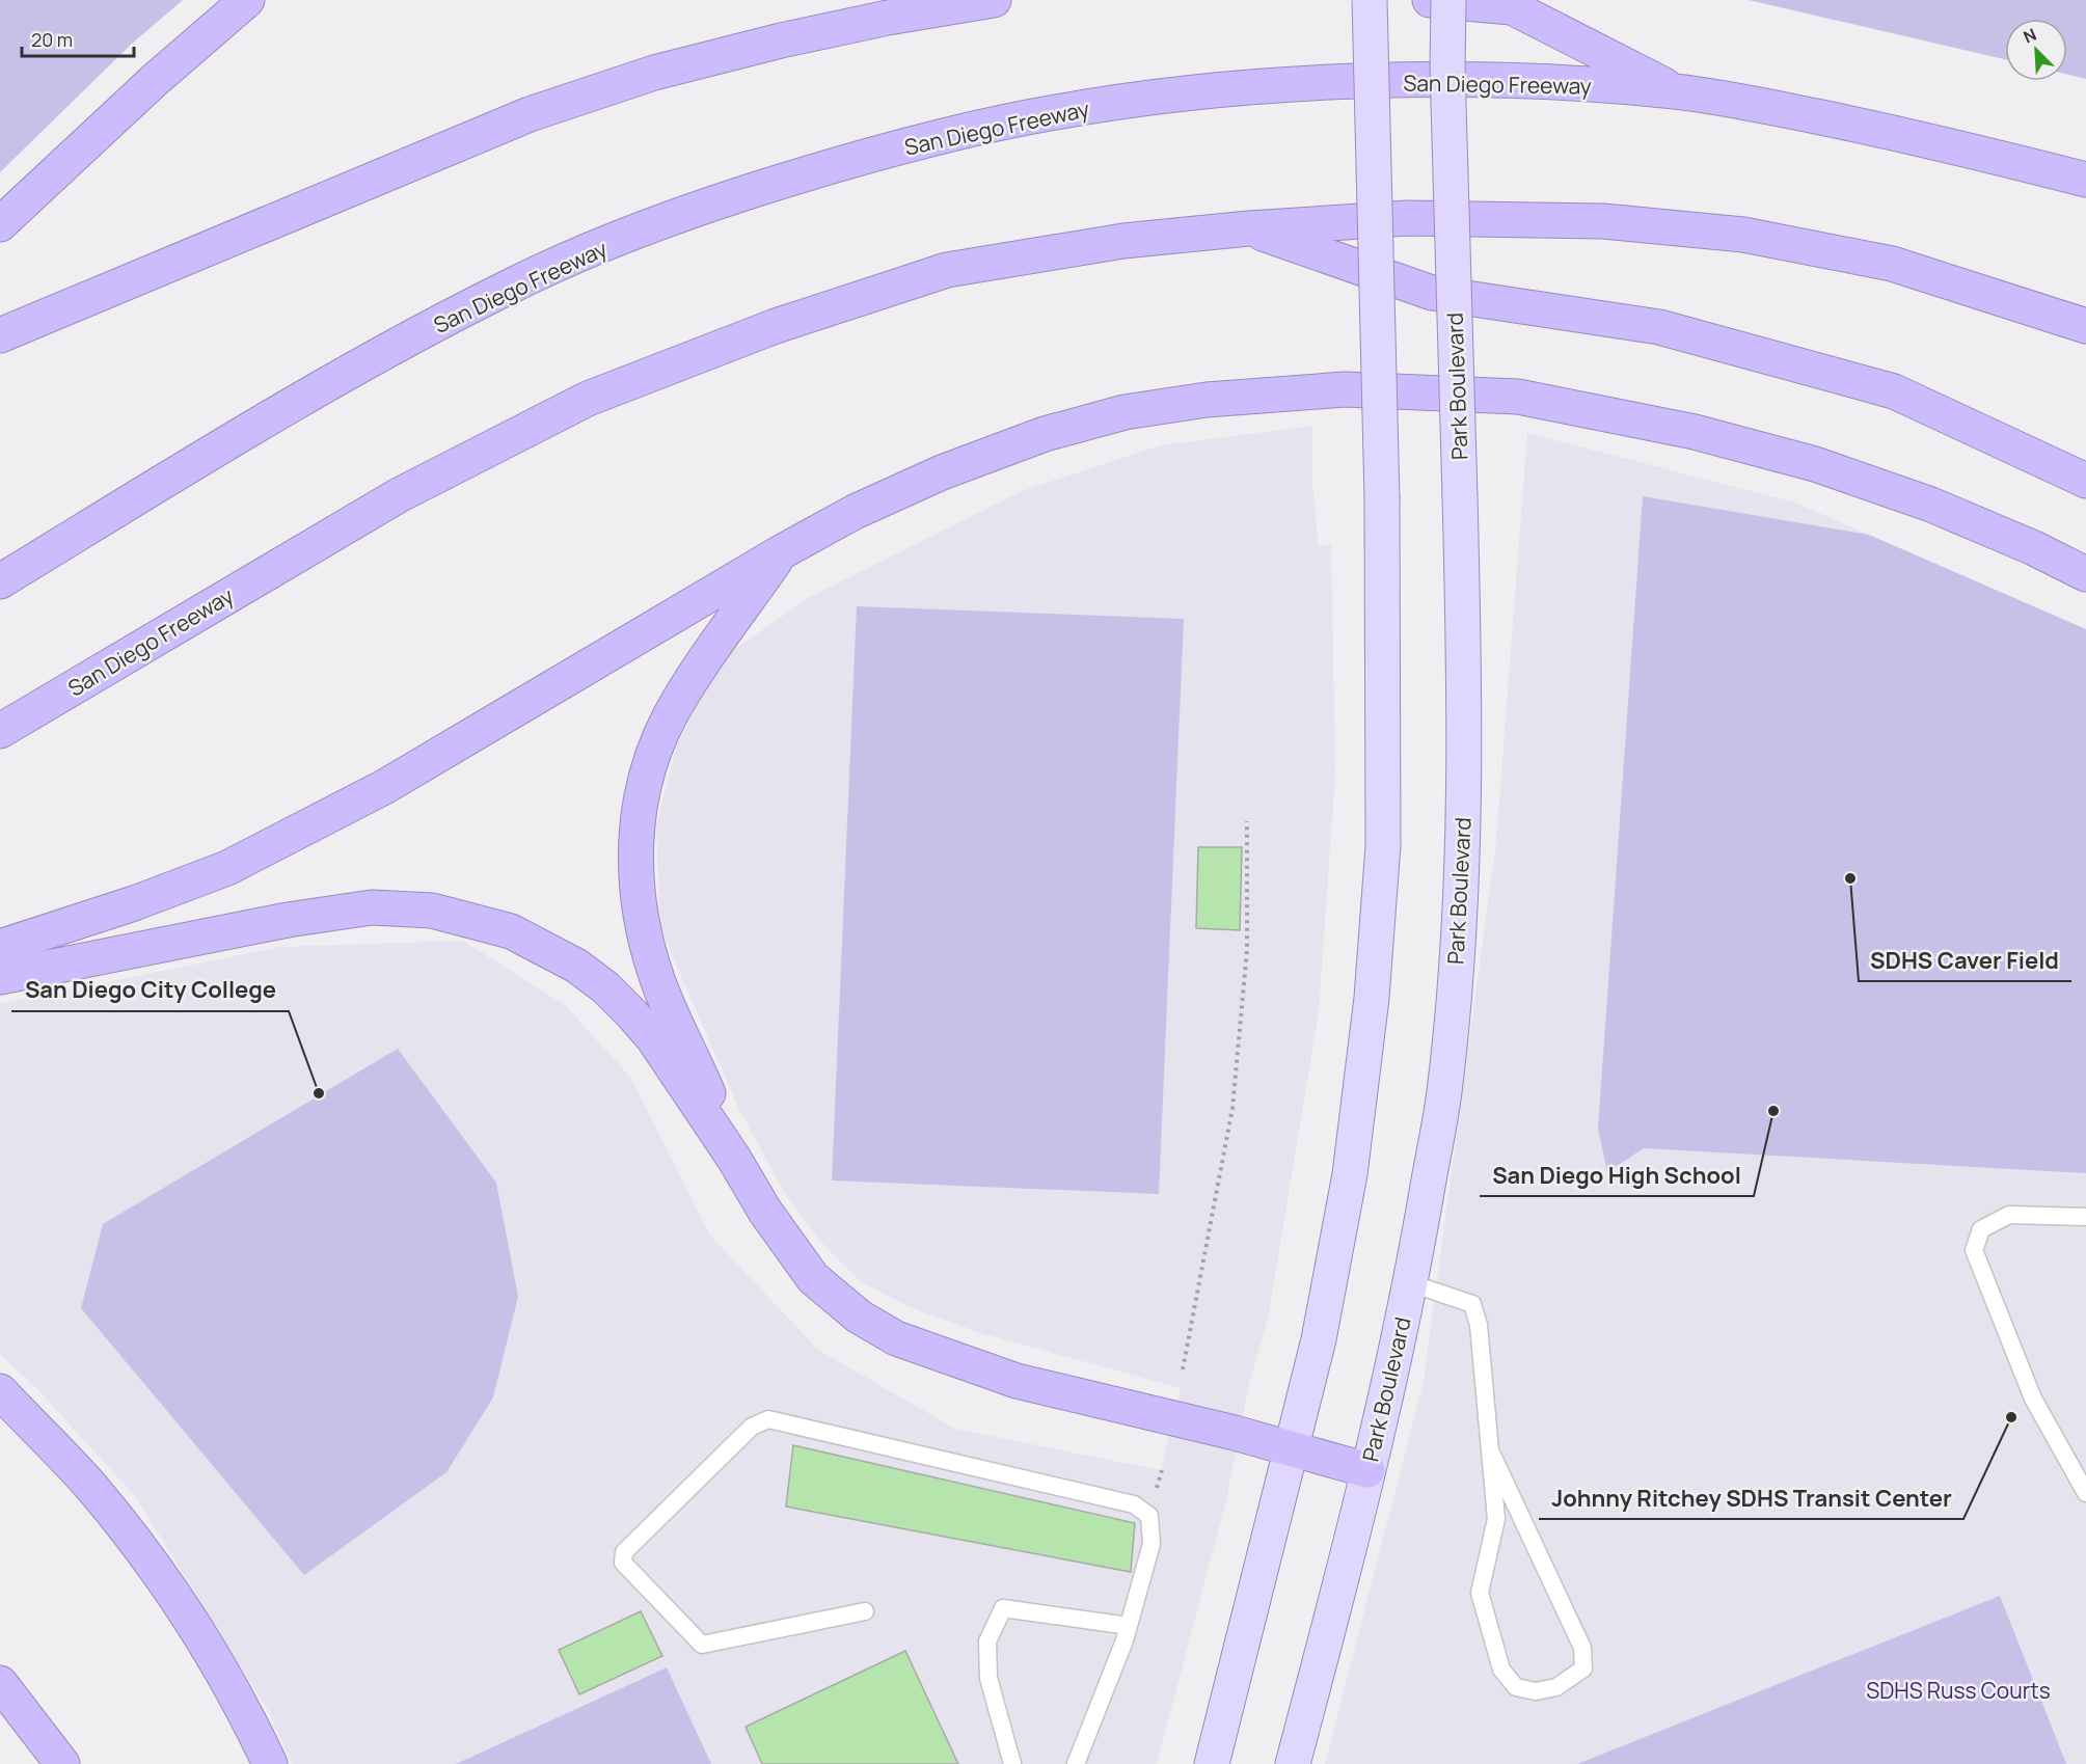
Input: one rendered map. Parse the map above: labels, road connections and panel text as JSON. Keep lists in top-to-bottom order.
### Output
{
  "streets": {
    "highway": ["San Diego Freeway"],
    "main road": ["Park Boulevard"]
  },
  "parks": ["SDHS Russ Courts"],
  "places": [
    "SDHS Caver Field",
    "San Diego City College",
    "San Diego High School",
    "Johnny Ritchey SDHS Transit Center"
  ],
  "scale_bar": "20 m",
  "north": "top left"
}
